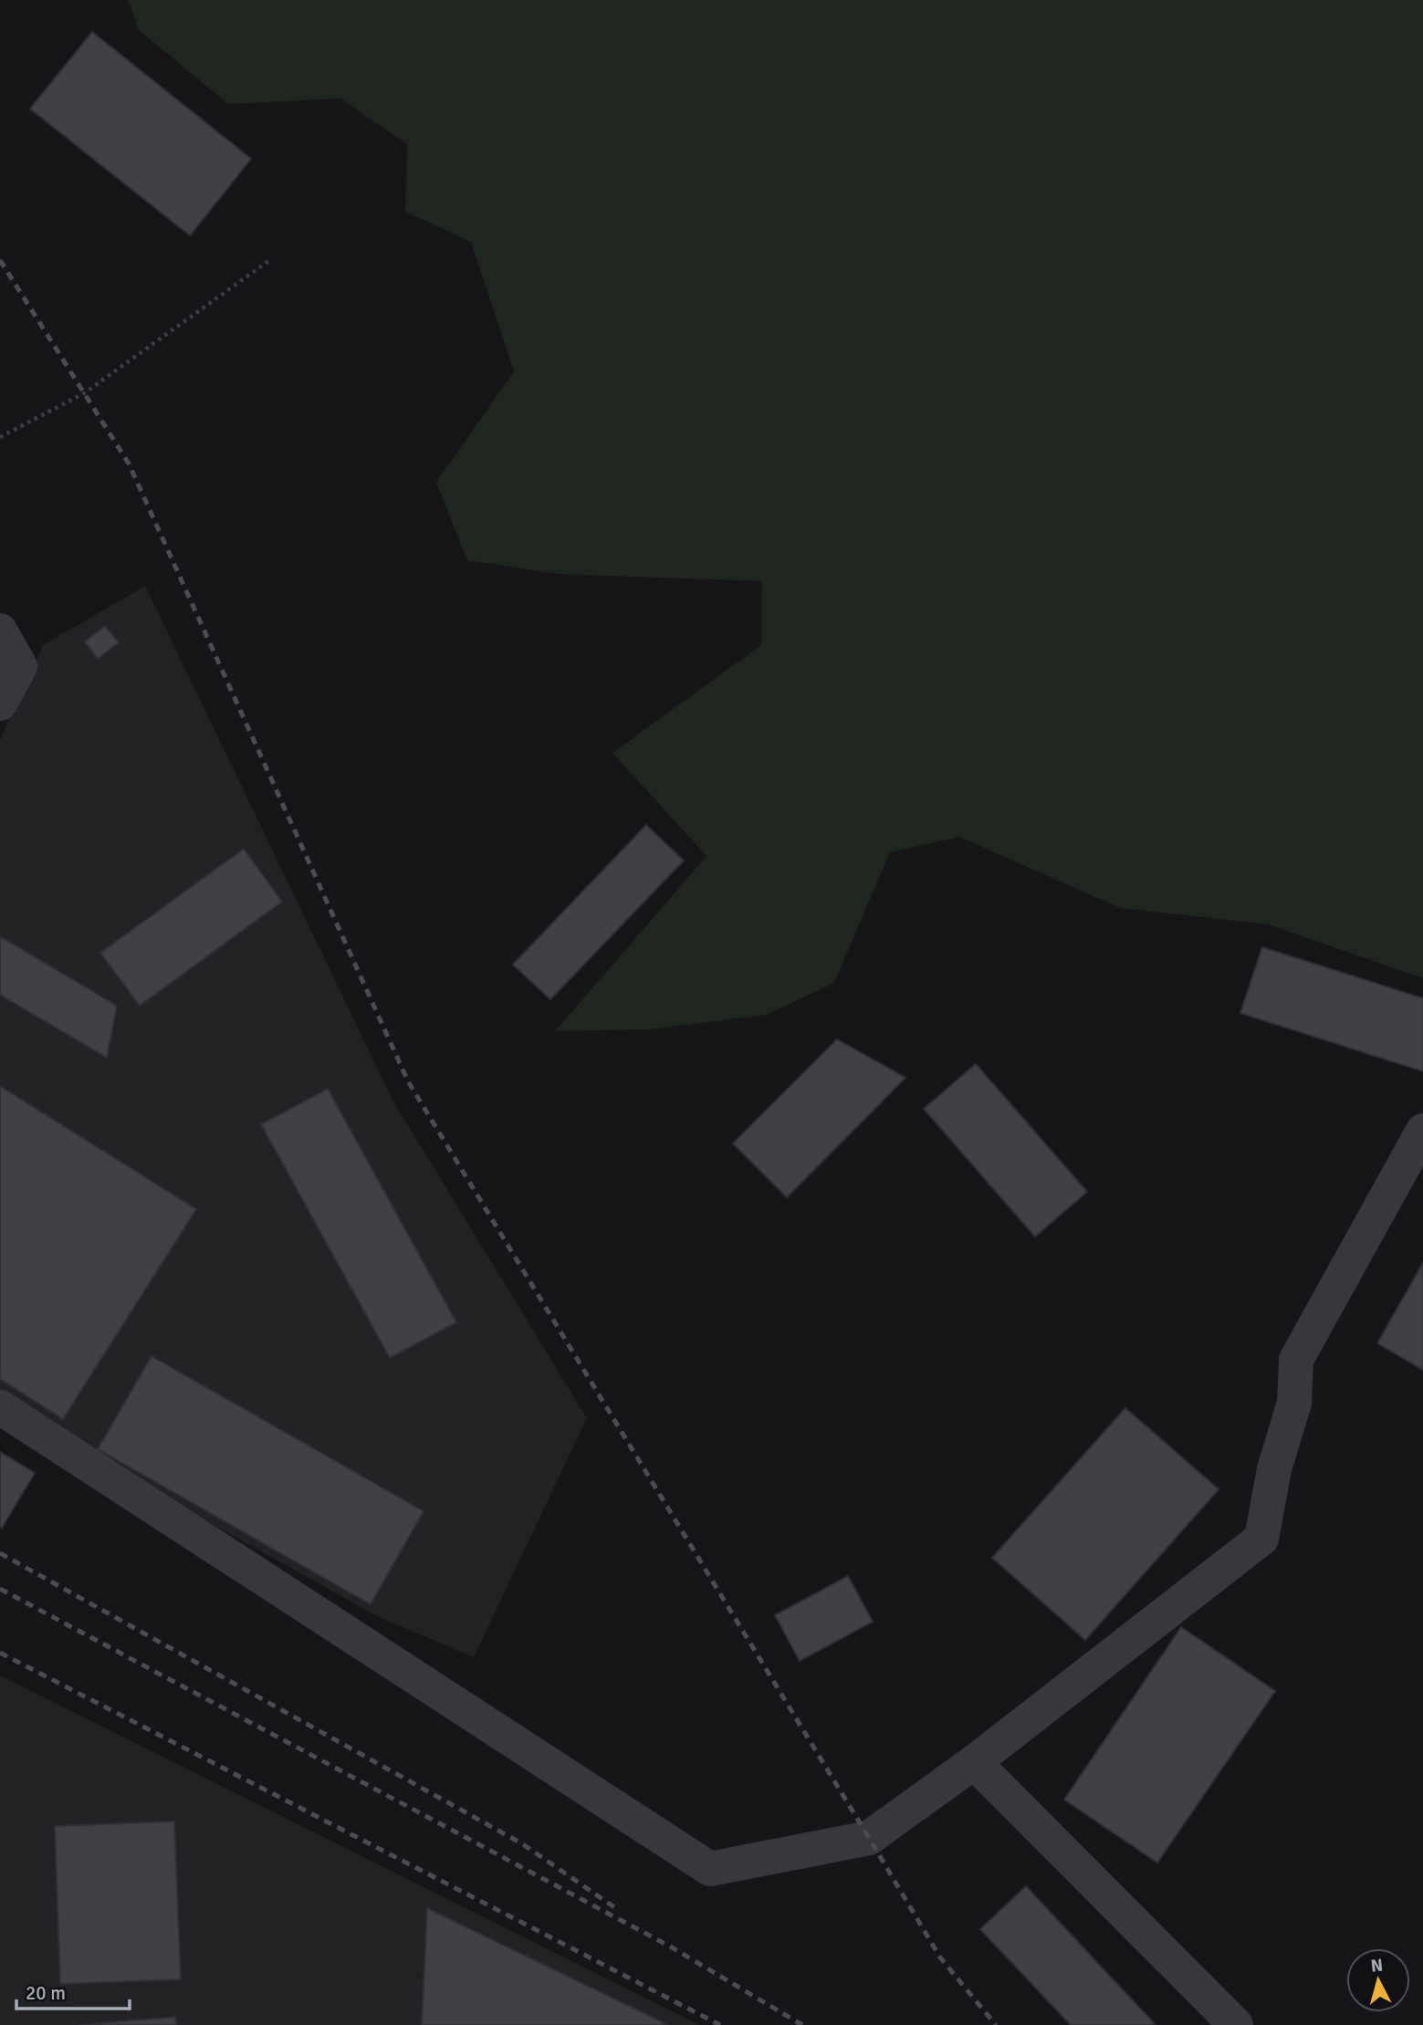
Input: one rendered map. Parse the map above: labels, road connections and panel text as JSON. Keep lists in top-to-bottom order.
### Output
{
  "scale_bar": "20 m",
  "north": "top"
}
